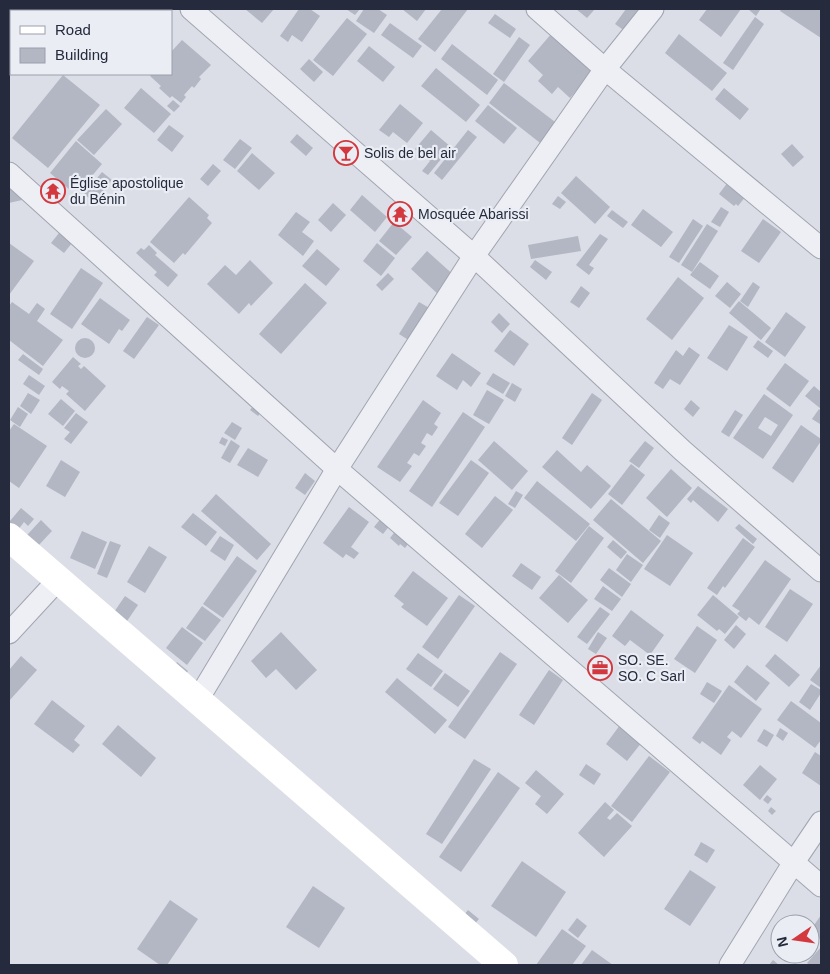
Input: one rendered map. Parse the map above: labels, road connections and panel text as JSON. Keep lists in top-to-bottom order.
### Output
{
  "places": {
    "bar": ["Solis de bel air"],
    "temple": ["Église apostolique du Bénin", "Mosquée Abarissi"],
    "office": ["SO. SE. SO. C Sarl"]
  },
  "legend": ["Road", "Building"],
  "north": "left"
}
